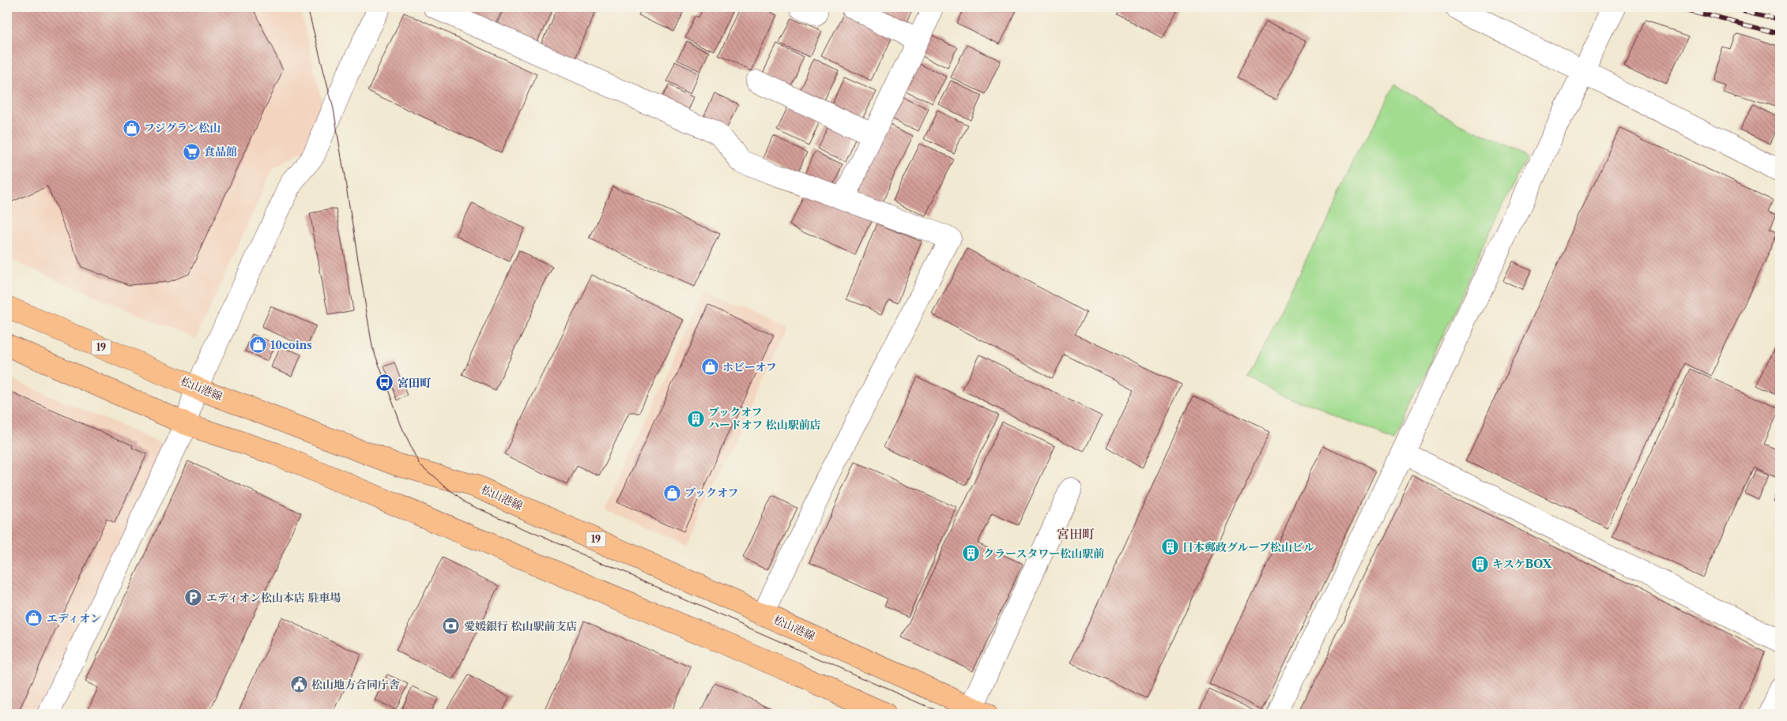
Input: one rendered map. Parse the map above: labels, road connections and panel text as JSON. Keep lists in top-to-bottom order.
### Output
{
  "streets": {
    "main road": ["19", "松山港線"]
  },
  "districts": ["宮田町"],
  "places": {
    "shop": [
      "フジグラン松山",
      "10coins",
      "ホビーオフ",
      "ブックオフ",
      "エディオン"
    ],
    "supermarket": ["食品館"],
    "bus stop": ["宮田町"],
    "building": [
      "ブックオフ ハードオフ 松山駅前店",
      "日本郵政グループ松山ビル",
      "クラースタワー松山駅前",
      "キスケBOX"
    ],
    "parking": ["エディオン松山本店 駐車場"],
    "bank": ["愛媛銀行 松山駅前支店"],
    "public building": ["松山地方合同庁舎"]
  }
}
